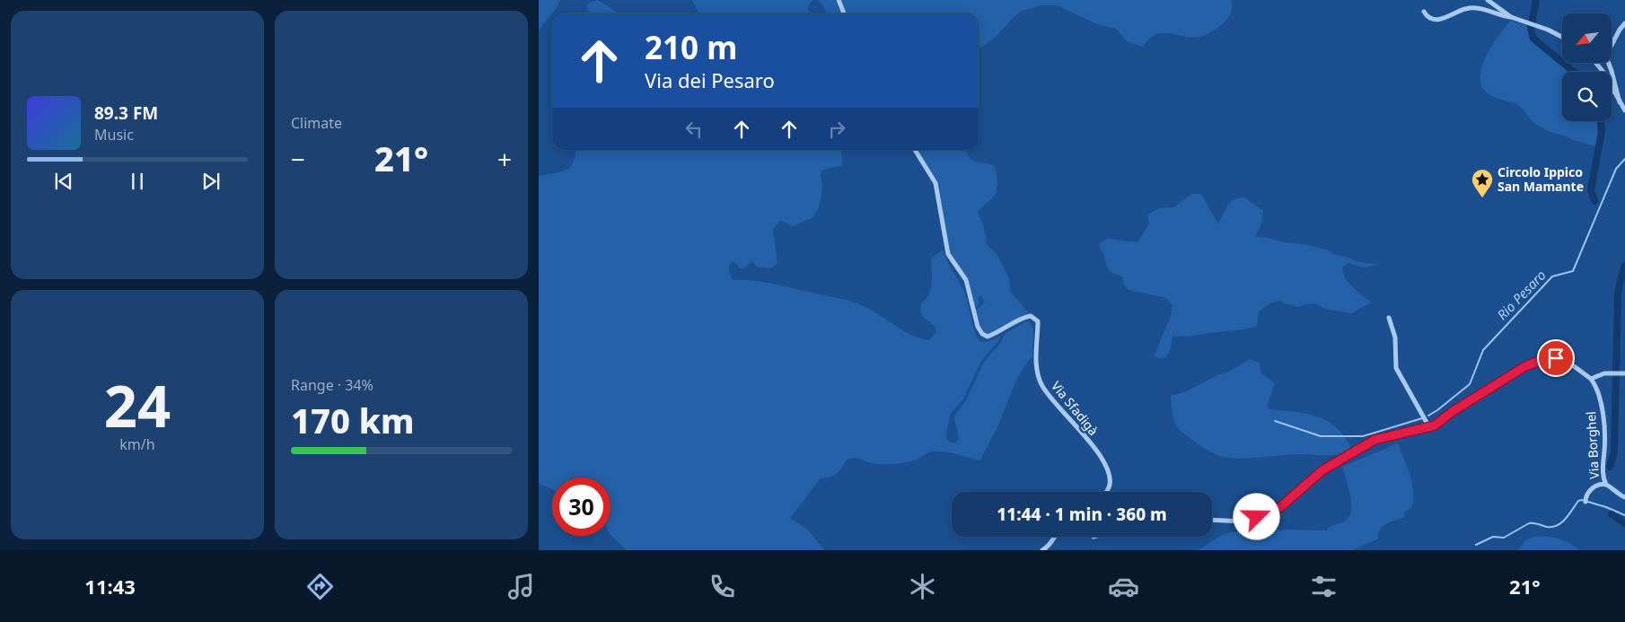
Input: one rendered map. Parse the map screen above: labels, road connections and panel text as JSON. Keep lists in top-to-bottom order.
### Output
{
  "streets": {
    "street": ["Via Sfadigà", "Via Borghel"]
  },
  "water": ["Rio Pesaro"],
  "places": {
    "place": ["Circolo Ippico San Mamante"]
  },
  "north": "bottom left",
  "page": {
    "tile": [
      "Climate",
      ["24", "km/h"],
      ["Range · 34%", "170 km"]
    ],
    "turn": ["210 m", "Via dei Pesaro"],
    "song": ["89.3 FM", "Music"],
    "heat": ["−", "21°", "+"],
    "limit": "30",
    "trip": "11:44 · 1 min · 360 m",
    "tabs": ["11:43", "21°"]
  }
}
